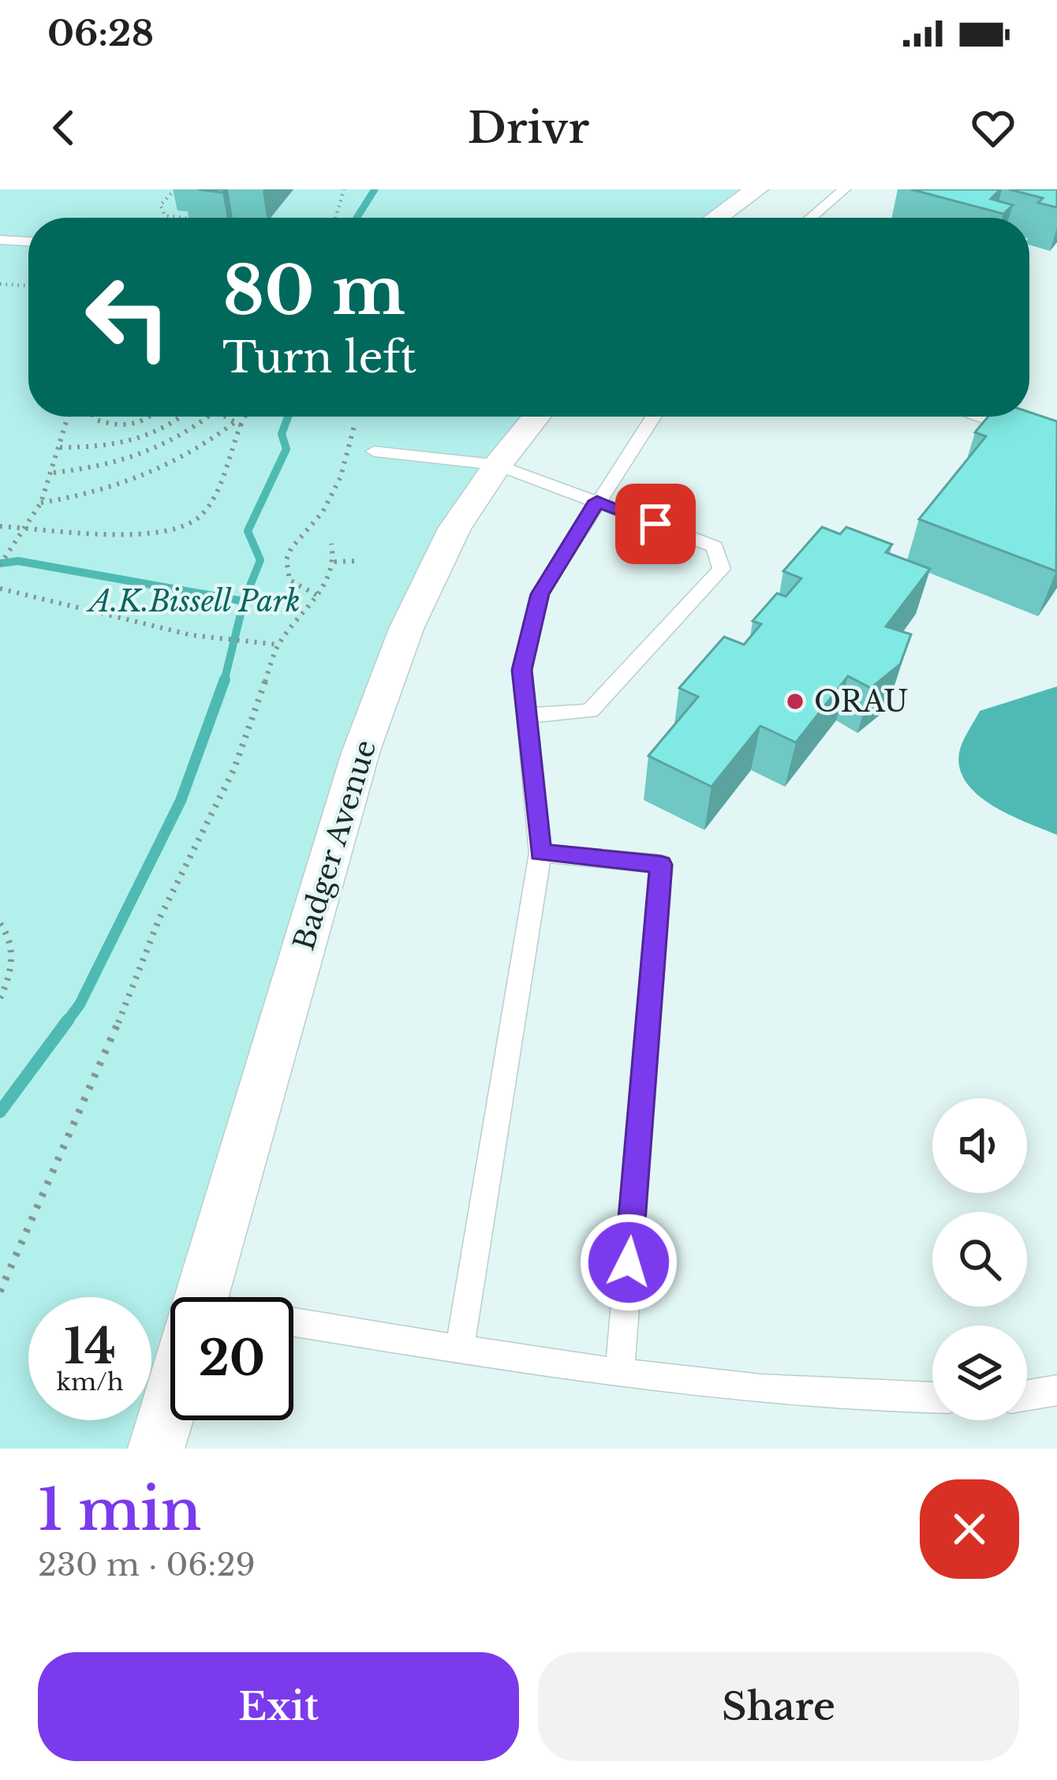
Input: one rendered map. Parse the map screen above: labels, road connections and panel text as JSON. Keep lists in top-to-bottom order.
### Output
{
  "streets": {
    "street": ["Badger Avenue"]
  },
  "parks": ["A.K.Bissell Park"],
  "places": ["ORAU"],
  "page": {
    "status": "06:28",
    "header": "Drivr",
    "turn": ["80 m", "Turn left"],
    "speed": "14 km/h",
    "limit": "20",
    "heading": ["1 min", "230 m · 06:29"],
    "buttons": ["Exit", "Share"]
  }
}
